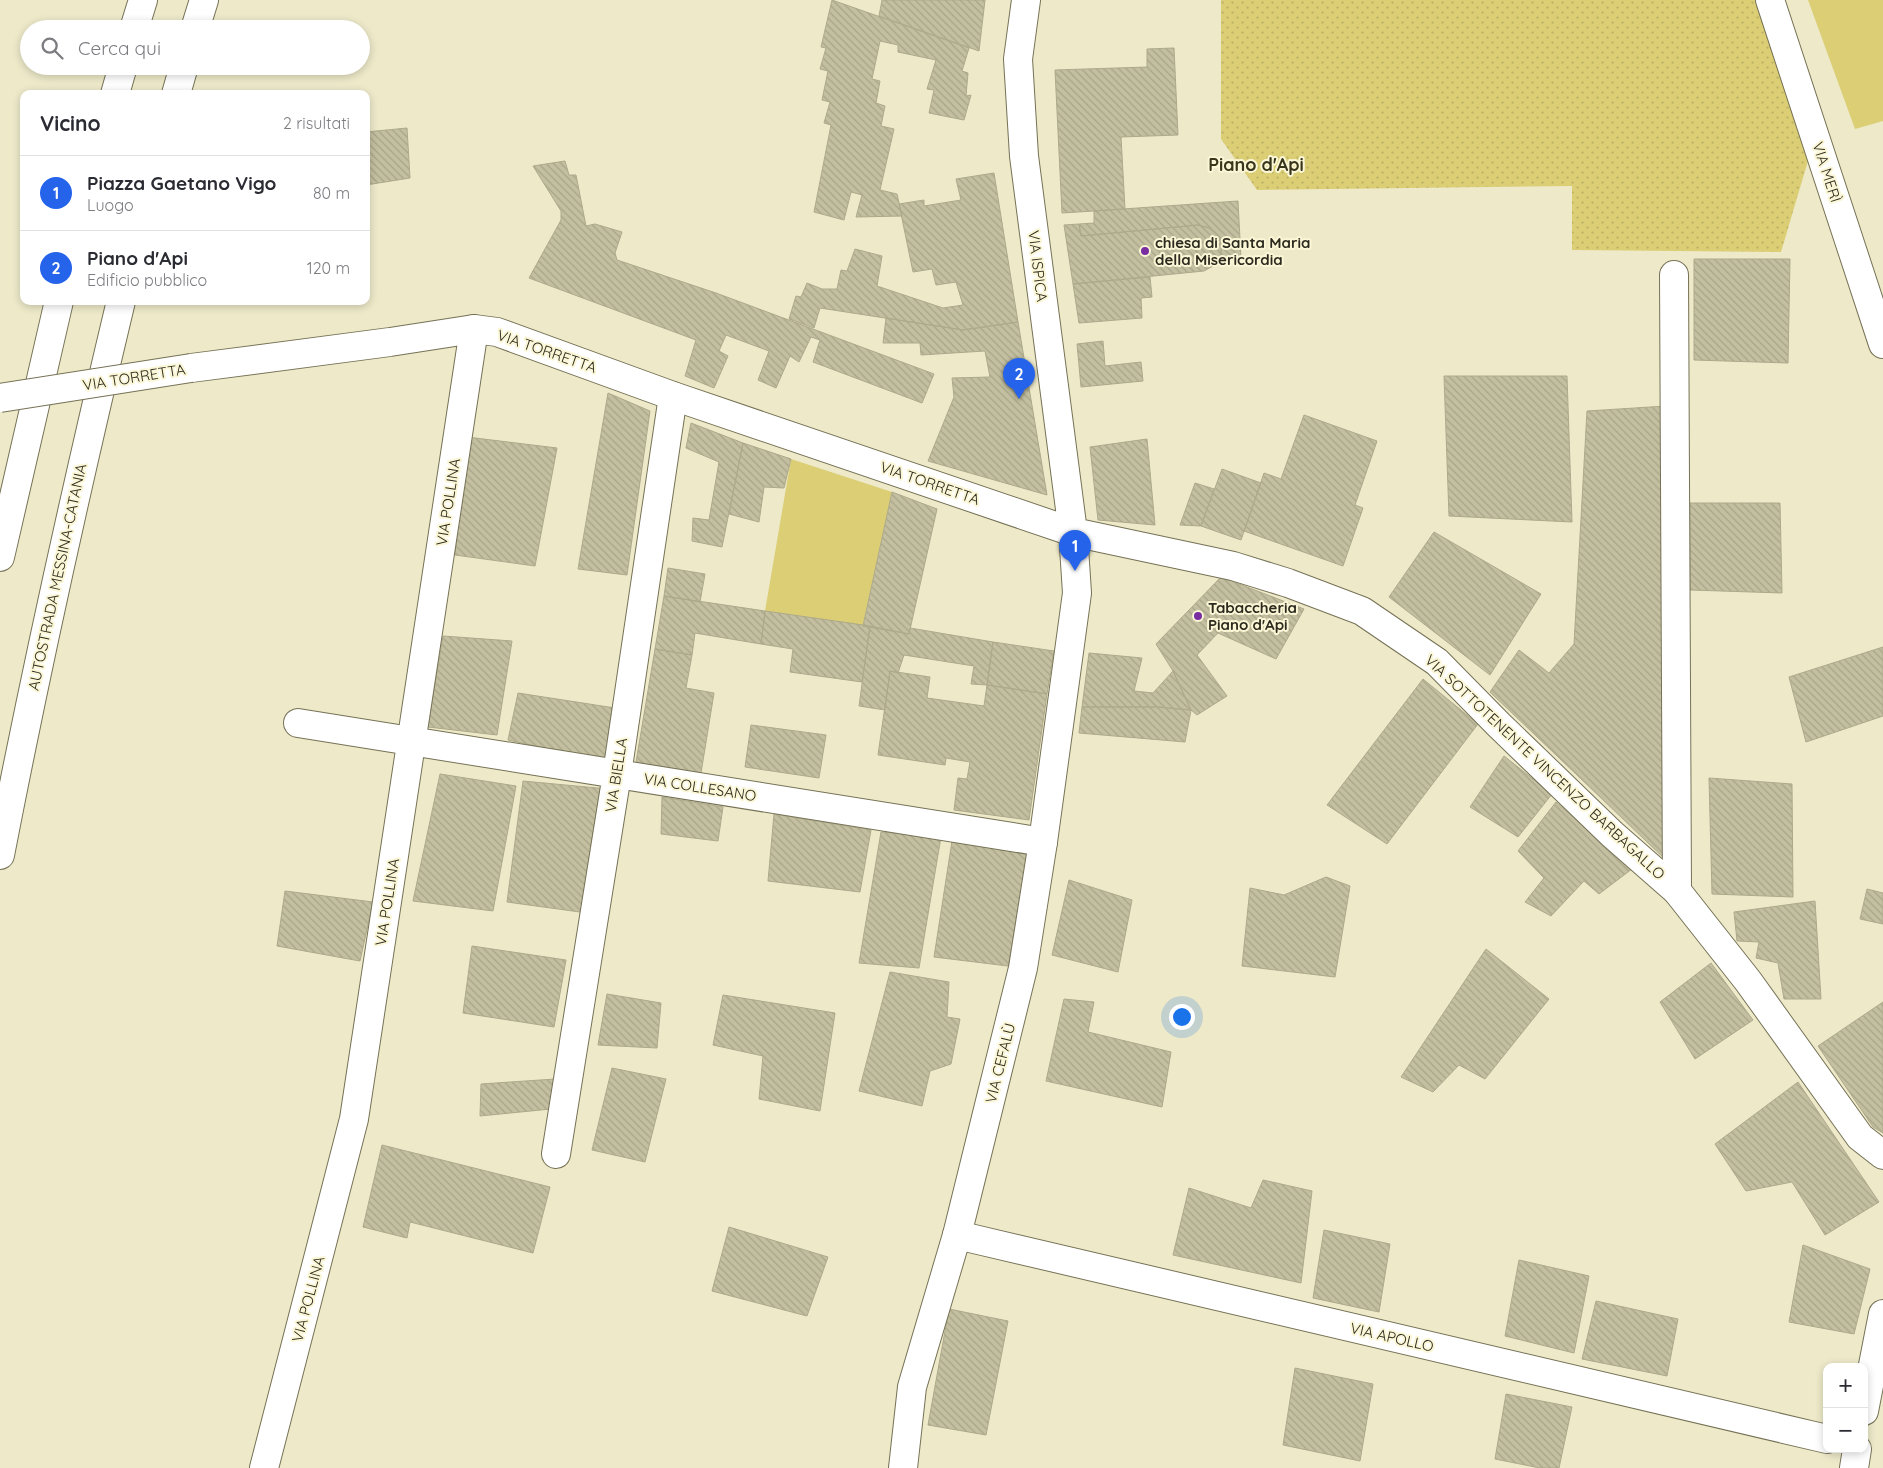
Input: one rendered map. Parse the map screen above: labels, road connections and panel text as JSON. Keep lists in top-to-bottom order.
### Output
{
  "streets": {
    "main road": [
      "VIA MERÌ",
      "VIA ISPICA",
      "VIA TORRETTA",
      "VIA POLLINA",
      "AUTOSTRADA MESSINA-CATANIA",
      "VIA SOTTOTENENTE VINCENZO BARBAGALLO",
      "VIA BIELLA",
      "VIA COLLESANO",
      "VIA CEFALÙ",
      "VIA APOLLO"
    ]
  },
  "crossings": [
    ["VIA ISPICA", "VIA TORRETTA"],
    ["VIA ISPICA", "VIA SOTTOTENENTE VINCENZO BARBAGALLO"],
    ["VIA ISPICA", "VIA CEFALÙ"],
    ["VIA TORRETTA", "VIA POLLINA"],
    ["VIA TORRETTA", "VIA SOTTOTENENTE VINCENZO BARBAGALLO"],
    ["VIA TORRETTA", "VIA BIELLA"],
    ["VIA POLLINA", "VIA COLLESANO"],
    ["VIA BIELLA", "VIA COLLESANO"],
    ["VIA COLLESANO", "VIA CEFALÙ"],
    ["VIA CEFALÙ", "VIA APOLLO"]
  ],
  "districts": ["Piano d'Api"],
  "places": ["chiesa di Santa Maria della Misericordia", "Tabaccheria Piano d'Api"],
  "page": {
    "search": "Cerca qui",
    "heading": ["Vicino", "2 risultati"],
    "list": [
      {
        "mark": "1",
        "name": "Piazza Gaetano Vigo",
        "note": "Luogo",
        "value": "80 m"
      },
      {
        "mark": "2",
        "name": "Piano d'Api",
        "note": "Edificio pubblico",
        "value": "120 m"
      }
    ],
    "pins": ["2", "1"],
    "map_buttons": ["+", "−"]
  }
}
